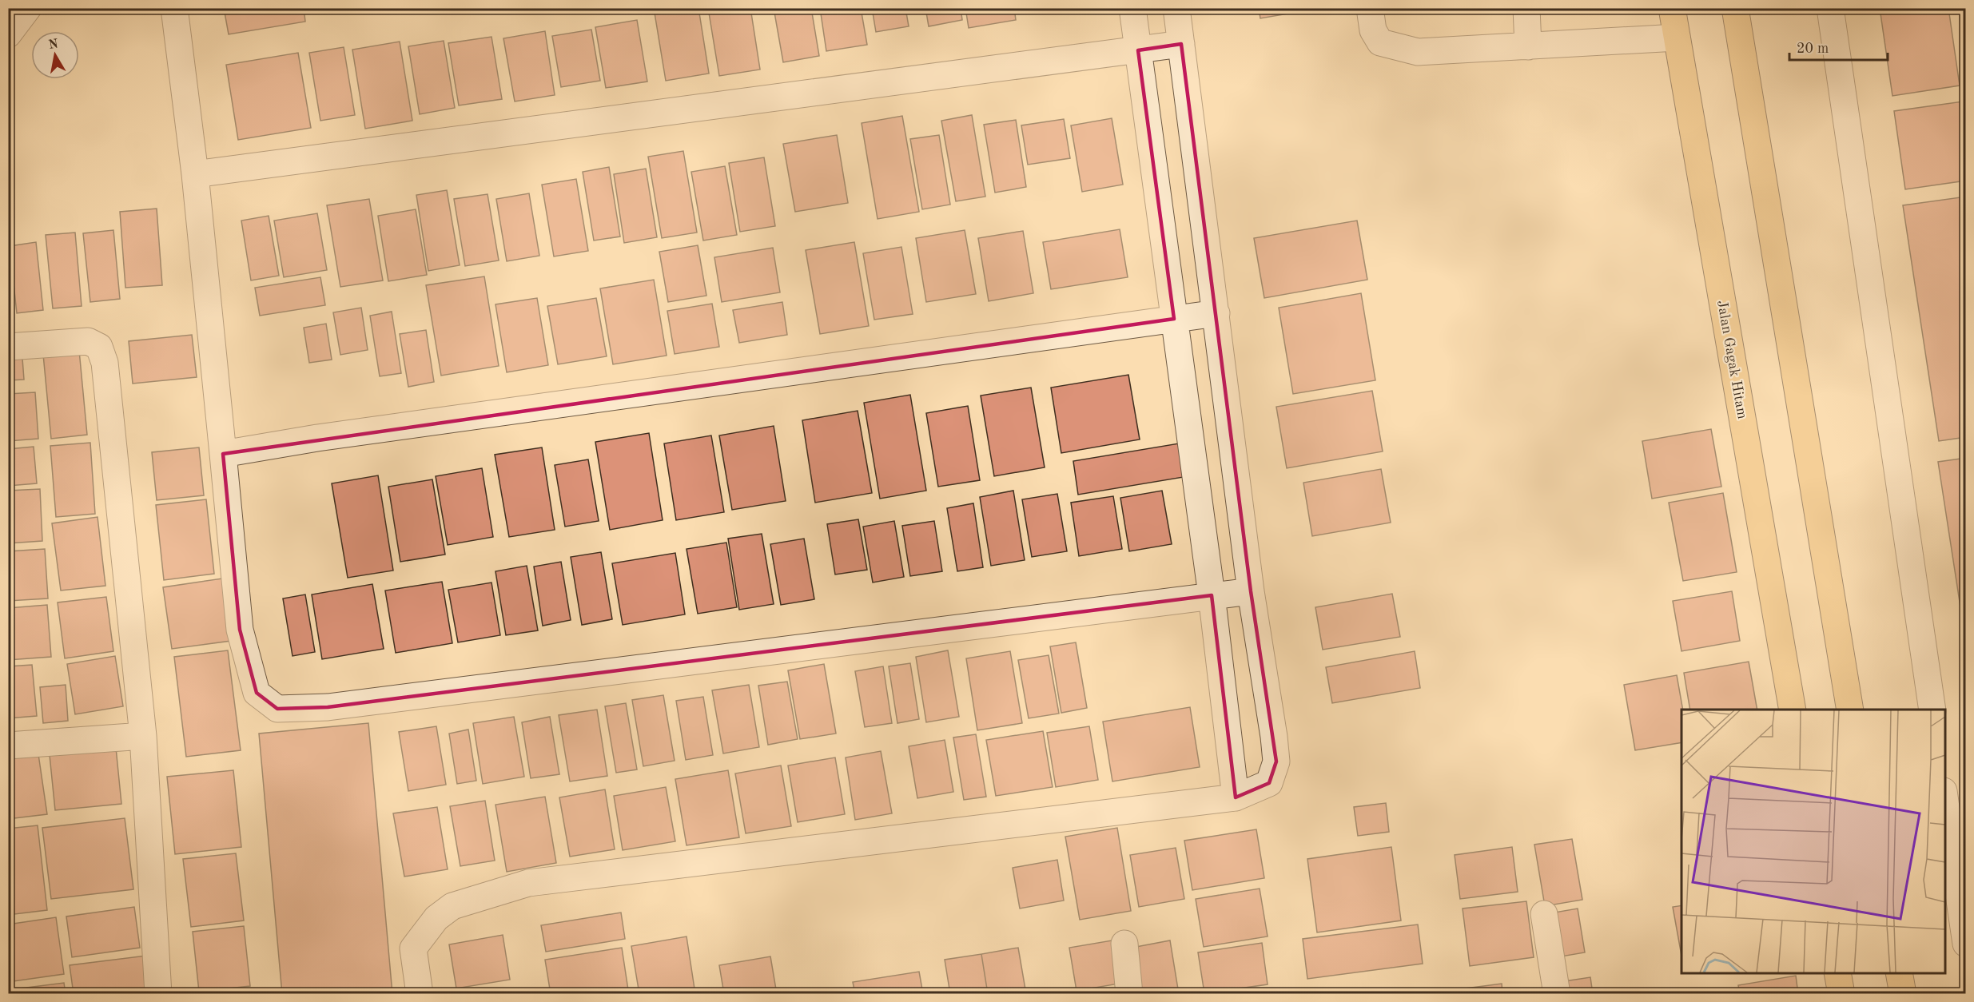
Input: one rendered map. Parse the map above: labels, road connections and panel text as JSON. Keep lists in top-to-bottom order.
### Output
{
  "streets": {
    "highway": ["Jalan Gagak Hitam"]
  },
  "scale_bar": "20 m",
  "north": "top"
}
